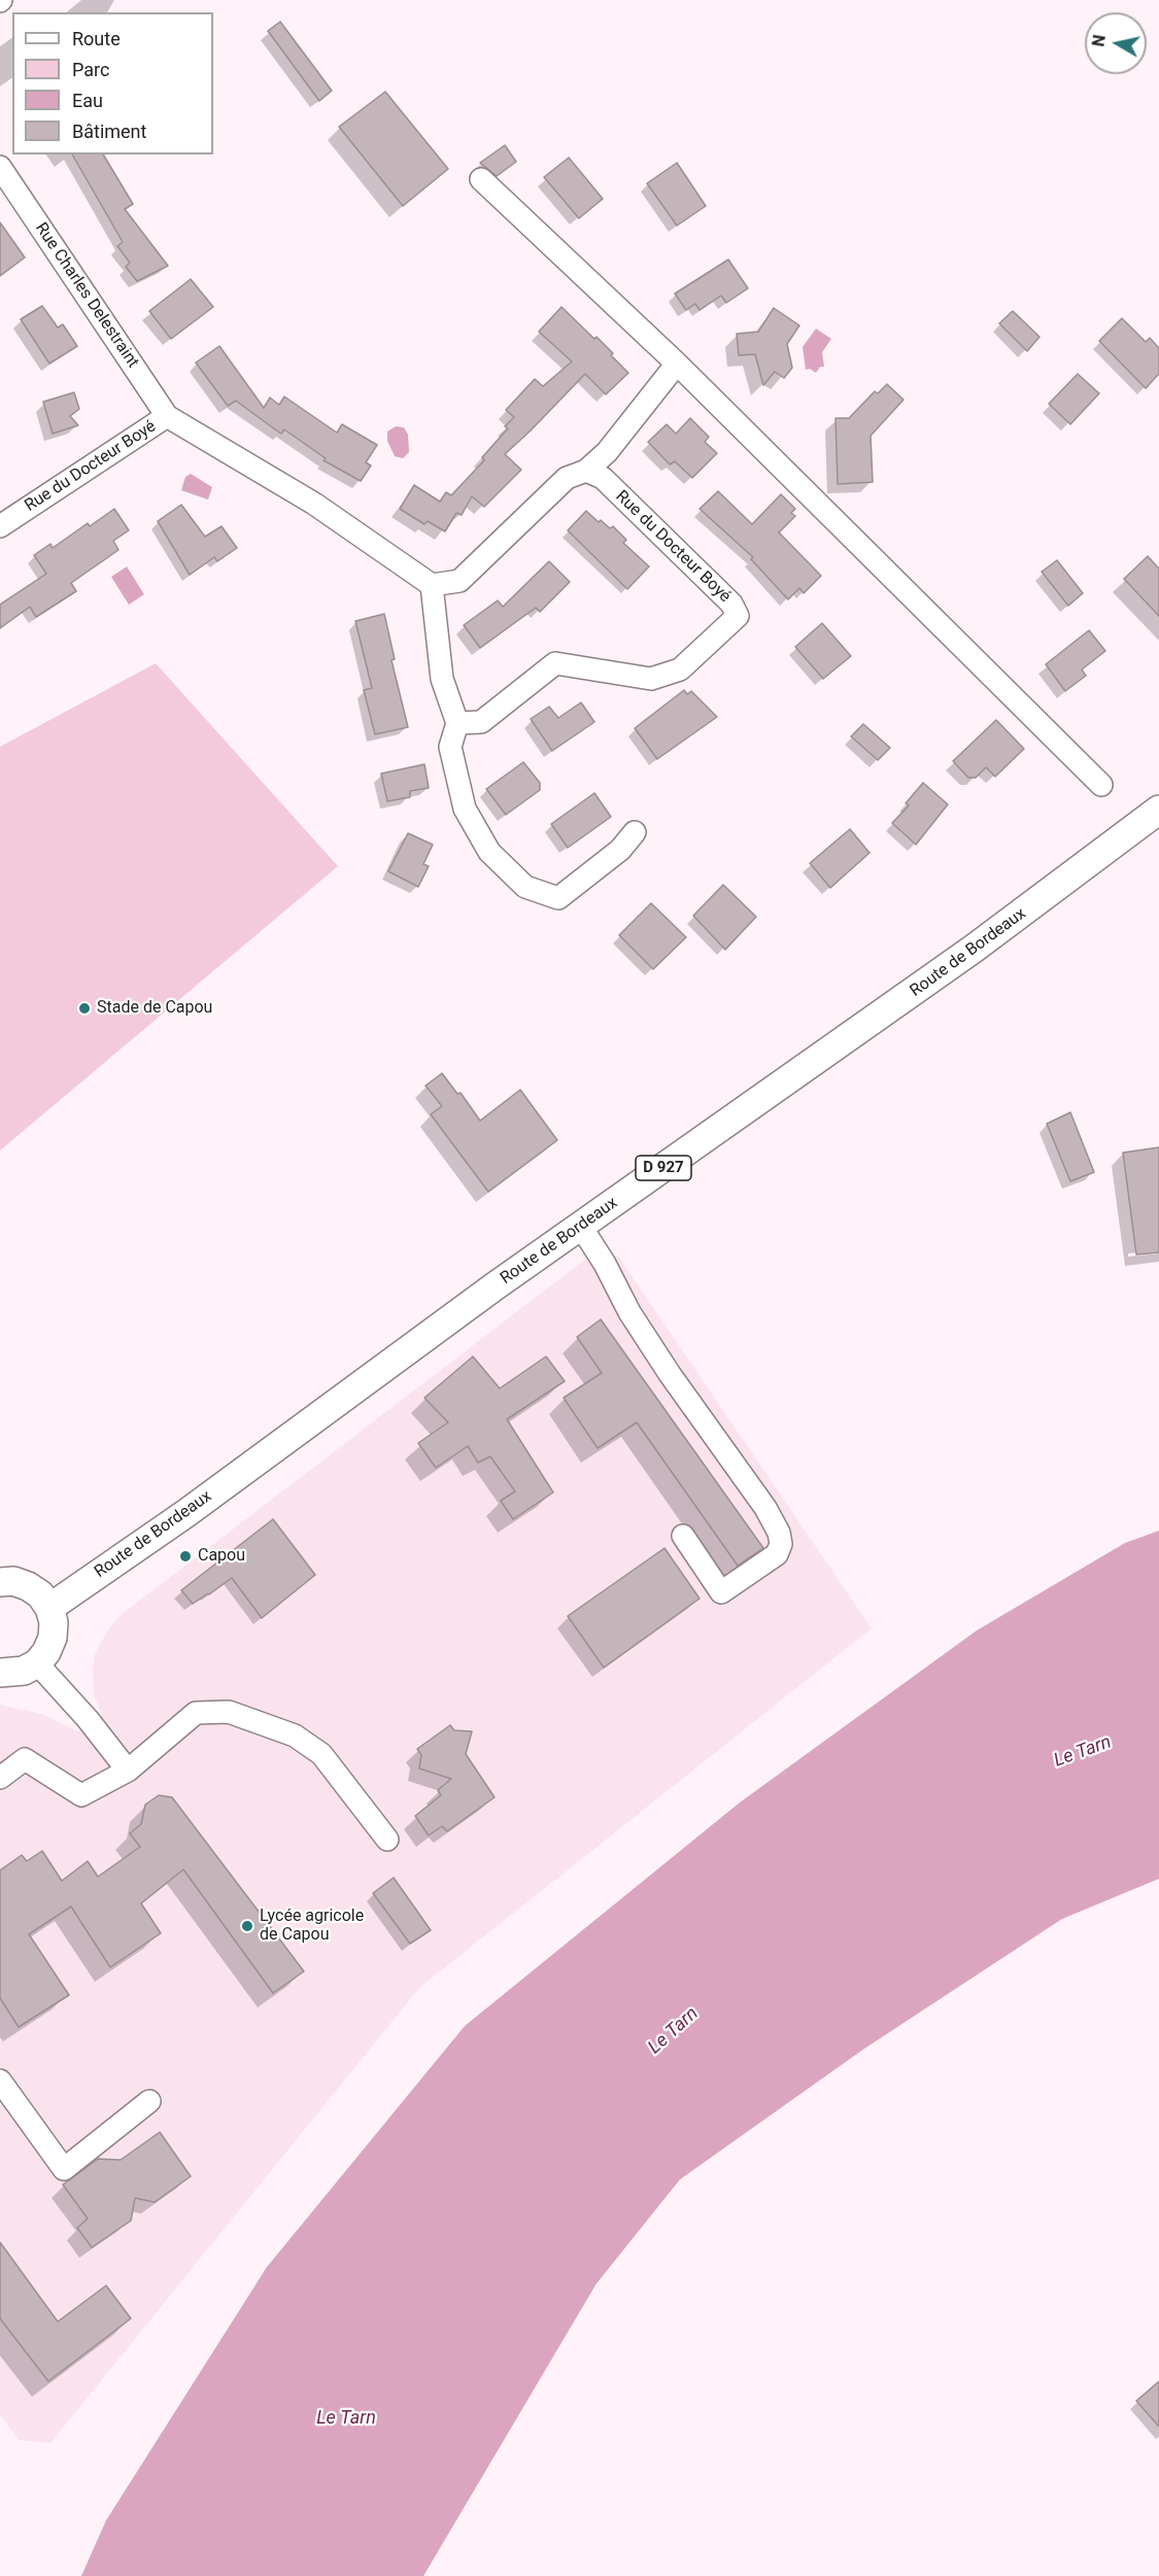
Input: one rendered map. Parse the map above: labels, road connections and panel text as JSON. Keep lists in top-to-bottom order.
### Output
{
  "streets": {
    "main road": ["Route de Bordeaux", "D 927"],
    "street": ["Rue Charles Delestraint", "Rue du Docteur Boyé"]
  },
  "crossings": [
    ["Rue Charles Delestraint", "Rue du Docteur Boyé"]
  ],
  "water": ["Le Tarn"],
  "places": ["Stade de Capou", "Capou", "Lycée agricole de Capou"],
  "legend": [
    "Route",
    "Parc",
    "Eau",
    "Bâtiment"
  ],
  "north": "left"
}
